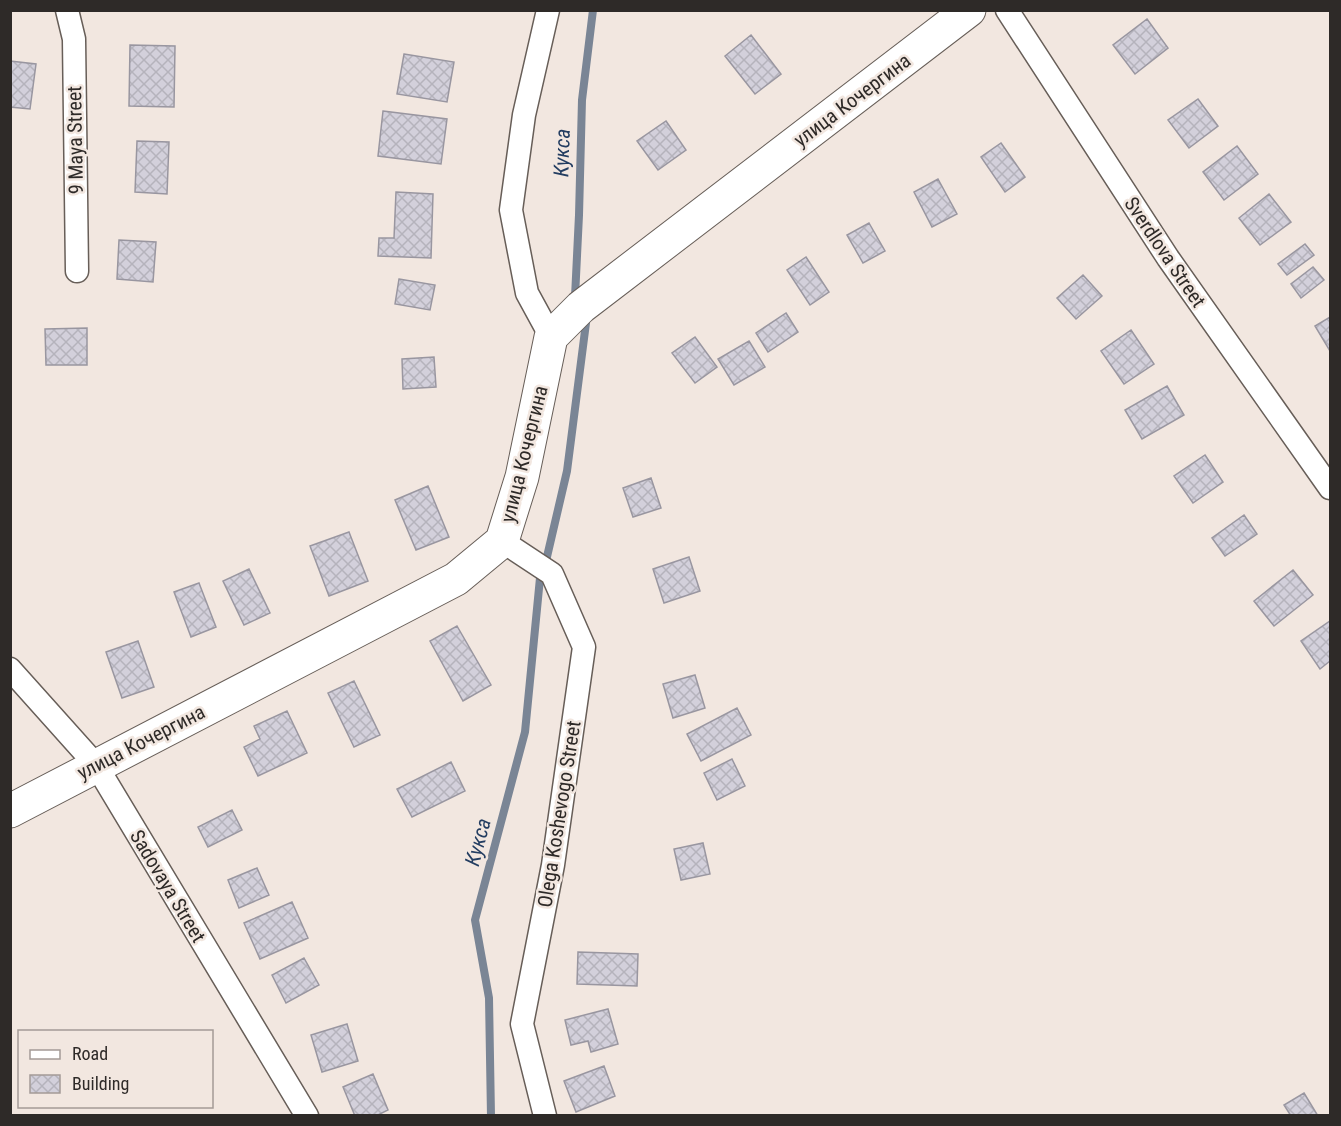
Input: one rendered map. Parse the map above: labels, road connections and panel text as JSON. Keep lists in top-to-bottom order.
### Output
{
  "streets": {
    "street": [
      "улица Кочергина",
      "9 Maya Street",
      "Sverdlova Street",
      "Olega Koshevogo Street",
      "Sadovaya Street"
    ]
  },
  "crossings": [
    ["улица Кочергина", "Olega Koshevogo Street"],
    ["улица Кочергина", "Sadovaya Street"]
  ],
  "water": ["Кукса"],
  "legend": ["Road", "Building"]
}
